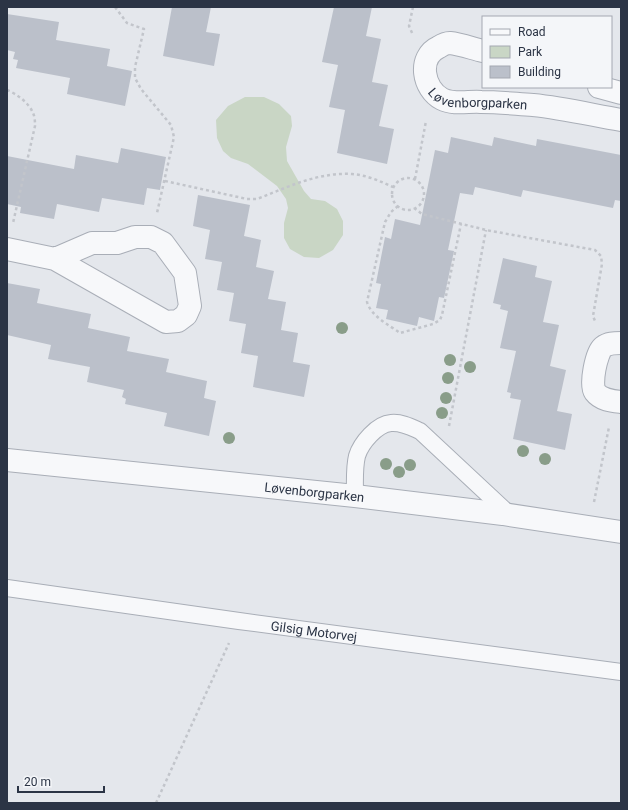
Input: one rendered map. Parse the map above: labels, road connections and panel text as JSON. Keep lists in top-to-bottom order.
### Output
{
  "streets": {
    "street": ["Løvenborgparken"],
    "lane": ["Gilsig Motorvej"]
  },
  "legend": ["Road", "Park", "Building"],
  "scale_bar": "20 m"
}
